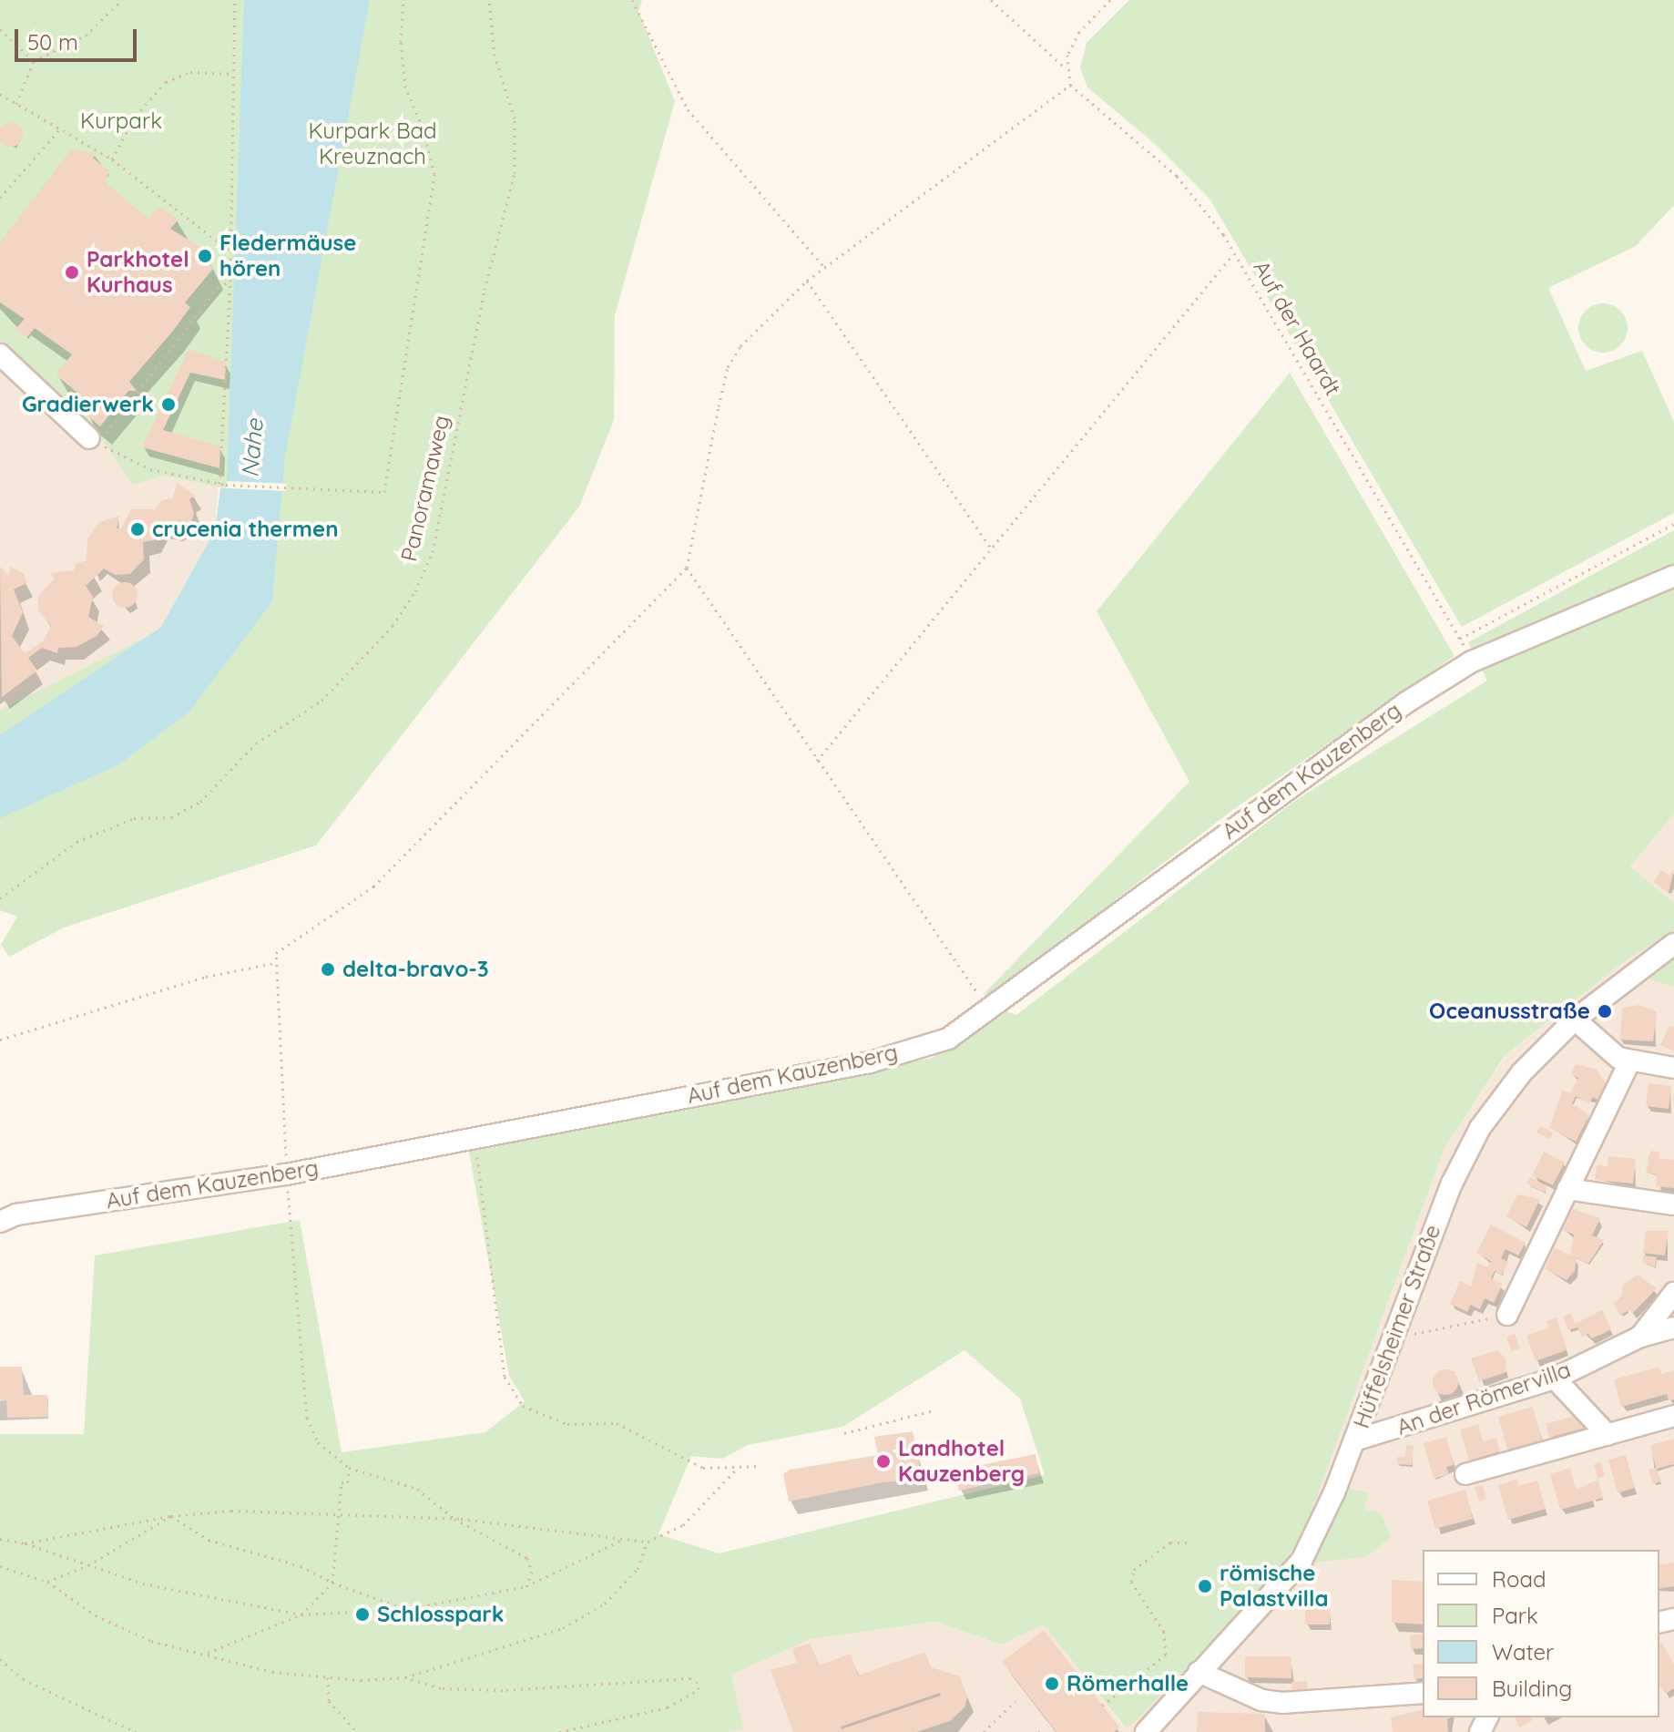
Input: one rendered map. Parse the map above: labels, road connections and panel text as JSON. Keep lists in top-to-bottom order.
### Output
{
  "streets": {
    "street": ["Auf dem Kauzenberg", "Hüffelsheimer Straße", "An der Römervilla"],
    "path": ["Auf der Haardt", "Panoramaweg"]
  },
  "crossings": [
    ["Hüffelsheimer Straße", "An der Römervilla"]
  ],
  "water": ["Nahe"],
  "parks": ["Kurpark", "Kurpark Bad Kreuznach"],
  "places": [
    "Fledermäuse hören",
    "Parkhotel Kurhaus",
    "Gradierwerk",
    "crucenia thermen",
    "delta-bravo-3",
    "Oceanusstraße",
    "Landhotel Kauzenberg",
    "römische Palastvilla",
    "Schlosspark",
    "Römerhalle"
  ],
  "legend": [
    "Road",
    "Park",
    "Water",
    "Building"
  ],
  "scale_bar": "50 m"
}
